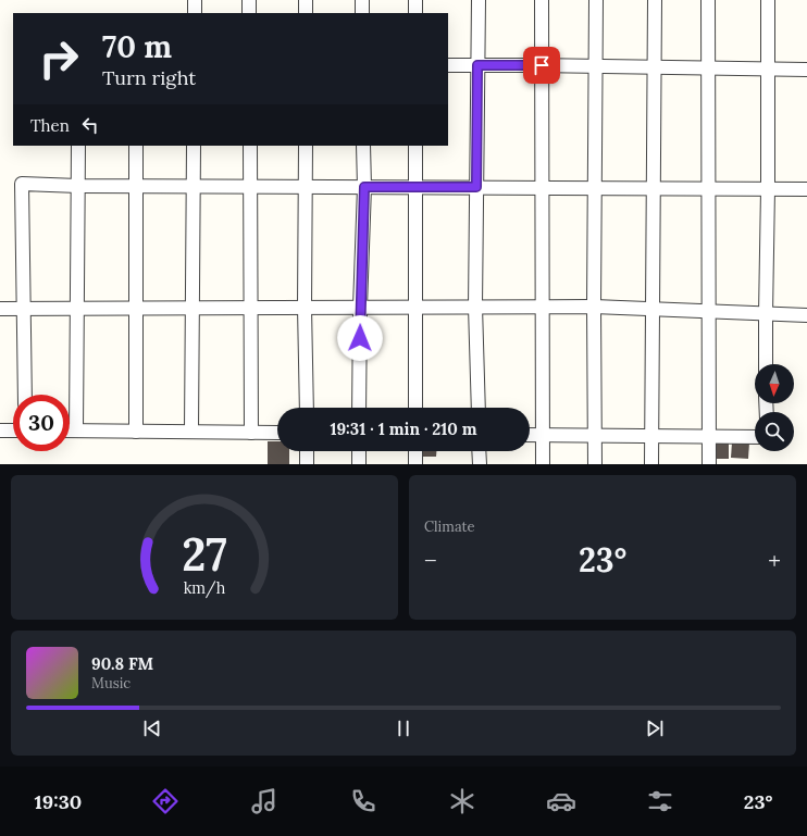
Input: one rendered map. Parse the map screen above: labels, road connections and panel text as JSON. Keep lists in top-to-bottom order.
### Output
{
  "north": "bottom",
  "page": {
    "turn": ["70 m", "Turn right"],
    "then": "Then",
    "limit": "30",
    "trip": "19:31 · 1 min · 210 m",
    "tile": "Climate",
    "heat": ["−", "23°", "+"],
    "song": ["90.8 FM", "Music"],
    "tabs": ["19:30", "23°"],
    "gauge": ["27", "km/h"]
  }
}
